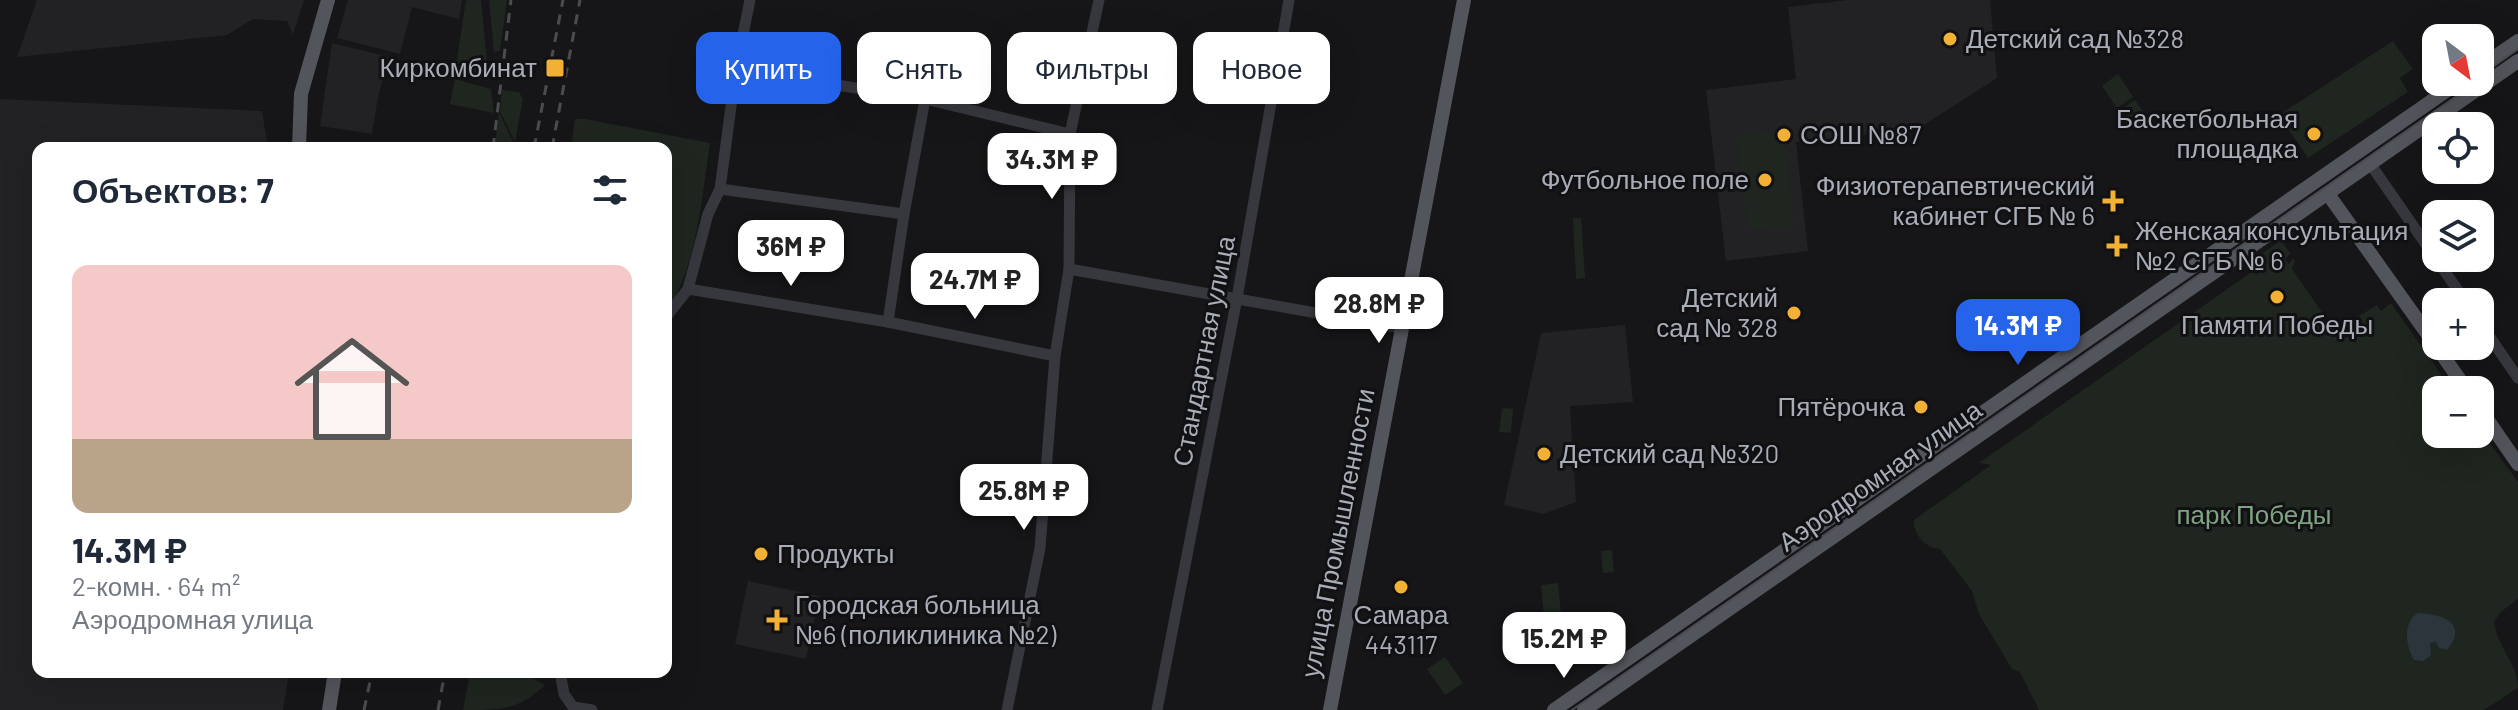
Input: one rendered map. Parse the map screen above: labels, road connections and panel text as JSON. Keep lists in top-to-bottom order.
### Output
{
  "streets": {
    "main road": ["Аэродромная улица", "улица Промышленности"],
    "street": ["Стандартная улица"]
  },
  "parks": ["парк Победы"],
  "places": {
    "other": [
      "Детский сад №328",
      "Баскетбольная площадка",
      "СОШ №87",
      "Футбольное поле",
      "Памяти Победы",
      "Детский сад № 328",
      "Пятёрочка",
      "Детский сад №320",
      "Продукты",
      "Самара 443117"
    ],
    "transit": ["Киркомбинат"],
    "health": ["Физиотерапевтический кабинет СГБ № 6", "Женская консультация №2 СГБ № 6", "Городская больница №6 (поликлиника №2)"]
  },
  "north": "bottom right",
  "page": {
    "map_buttons": ["+", "−"],
    "chip": [
      "Купить",
      "Снять",
      "Фильтры",
      "Новое"
    ],
    "price": [
      "34.3M ₽",
      "36M ₽",
      "24.7M ₽",
      "28.8M ₽",
      "14.3M ₽",
      "25.8M ₽",
      "15.2M ₽"
    ],
    "heading": "Объектов: 7",
    "list": [
      {
        "name": "14.3M ₽",
        "note": "2-комн. · 64 m² · Аэродромная улица"
      }
    ]
  }
}
